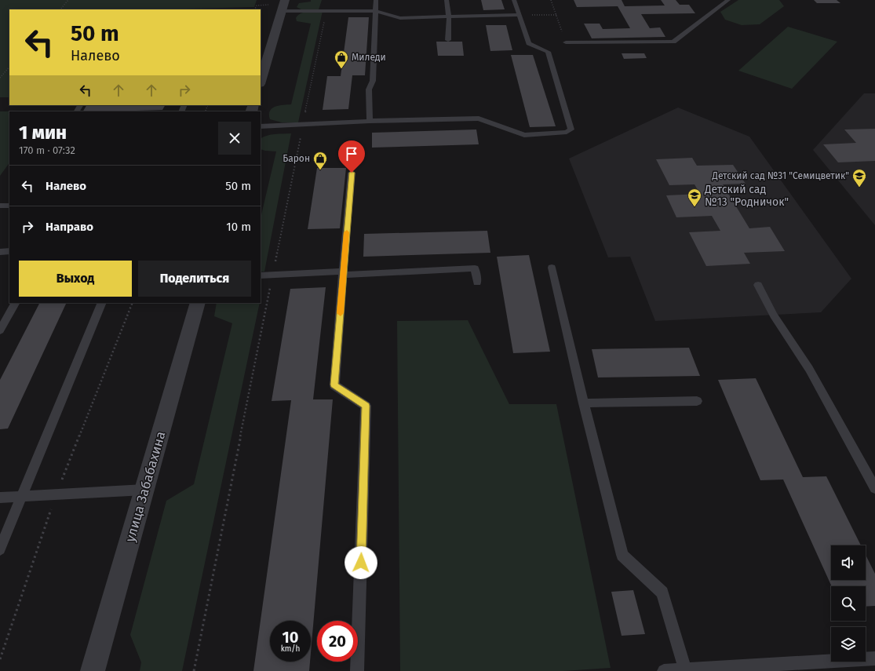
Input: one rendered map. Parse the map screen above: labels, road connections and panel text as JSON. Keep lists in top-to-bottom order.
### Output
{
  "streets": {
    "street": ["улица Забабахина"]
  },
  "places": {
    "shop": ["Миледи", "Барон"],
    "school or university": ["Детский сад №31 \"Семицветик\"", "Детский сад №13 \"Родничок\""]
  },
  "page": {
    "turn": ["50 m", "Налево"],
    "heading": ["1 мин", "170 m · 07:32"],
    "list": [
      {
        "name": "Налево",
        "value": "50 m"
      },
      {
        "name": "Направо",
        "value": "10 m"
      }
    ],
    "buttons": ["Выход", "Поделиться"],
    "speed": "10 km/h",
    "limit": "20"
  }
}
